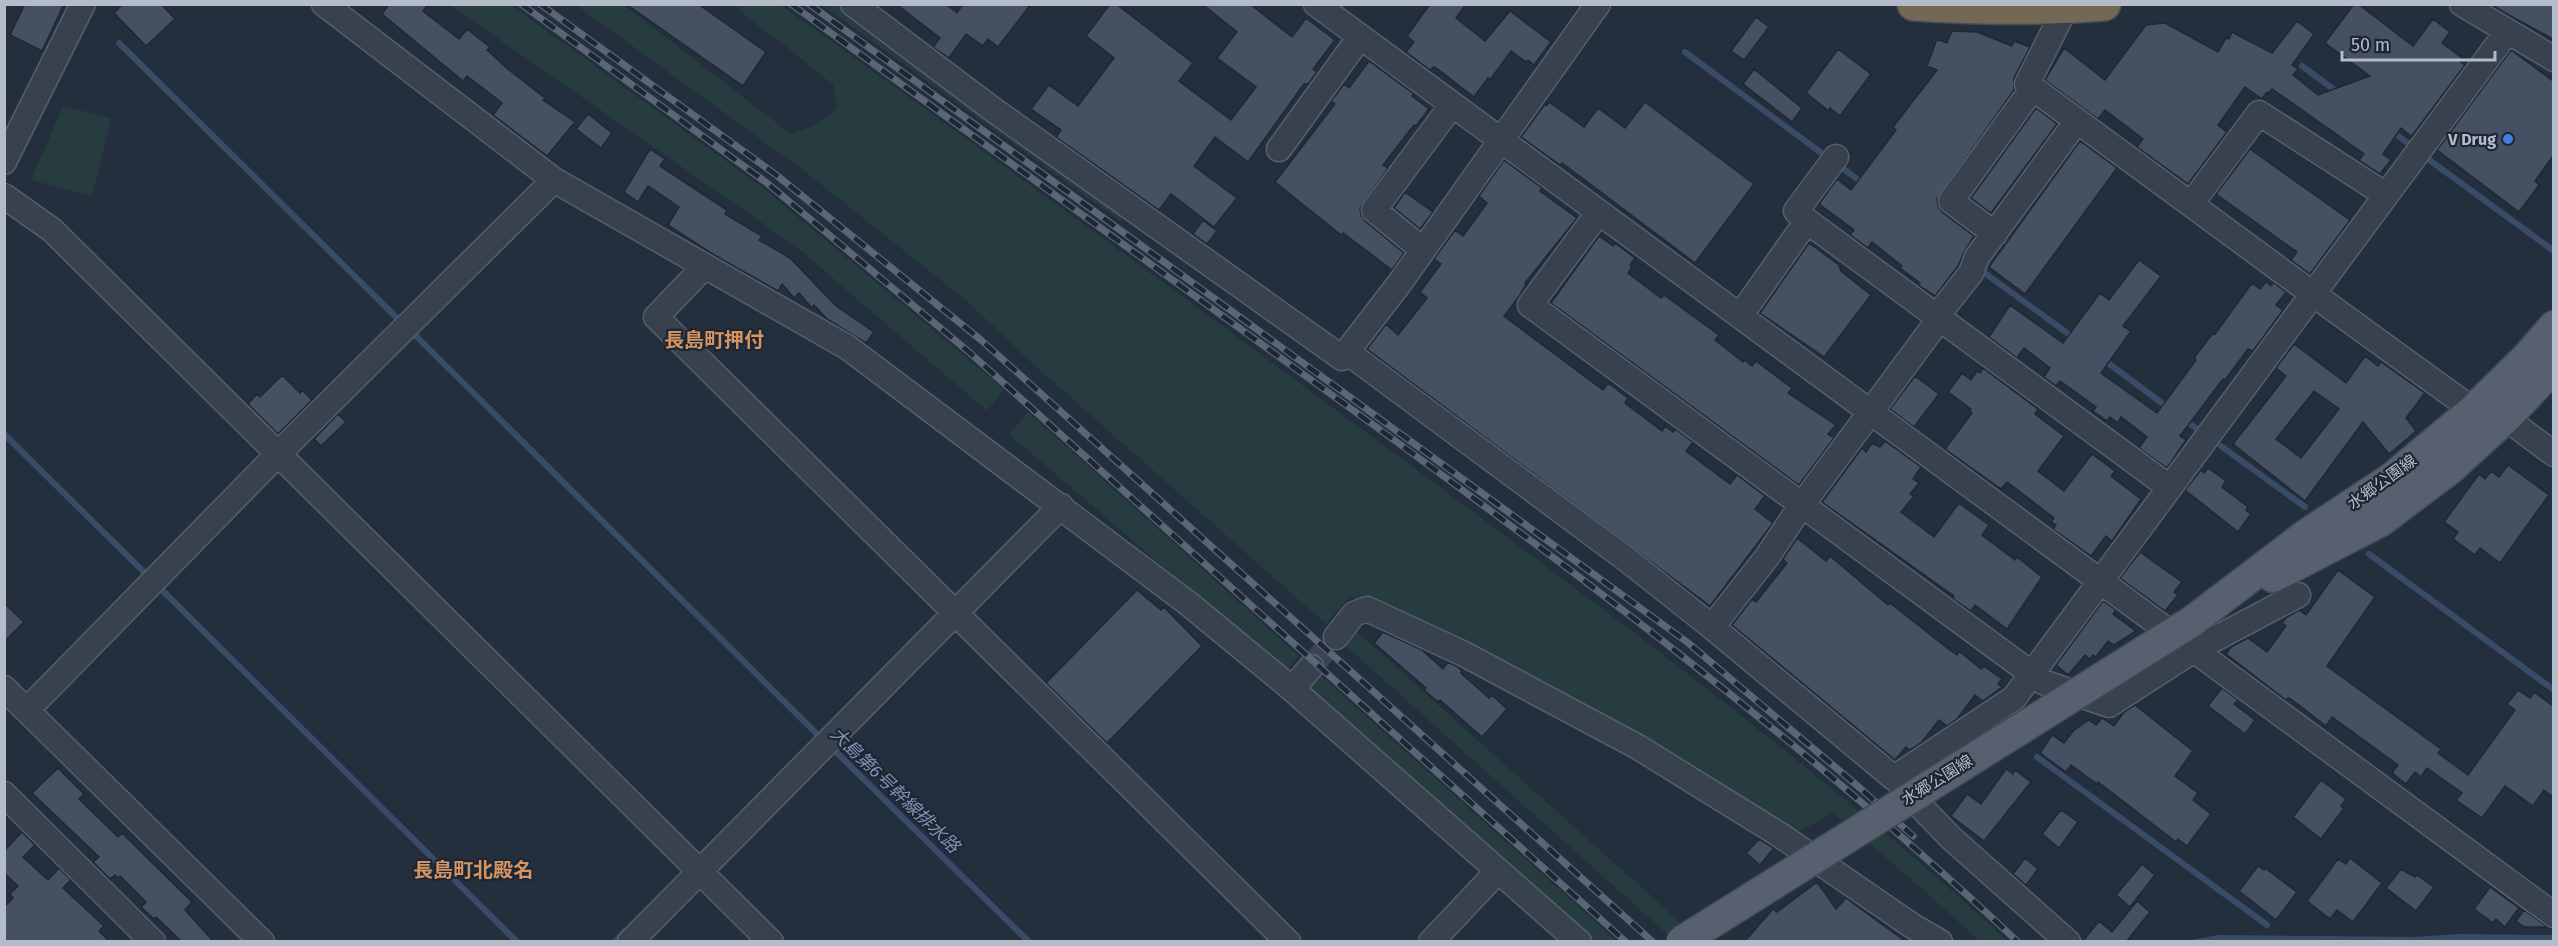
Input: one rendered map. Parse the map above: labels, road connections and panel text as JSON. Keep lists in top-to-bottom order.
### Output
{
  "streets": {
    "main road": ["水郷公園線"]
  },
  "districts": ["長島町押付", "長島町北殿名"],
  "water": ["大島第6号幹線排水路"],
  "places": ["V Drug"],
  "scale_bar": "50 m"
}
